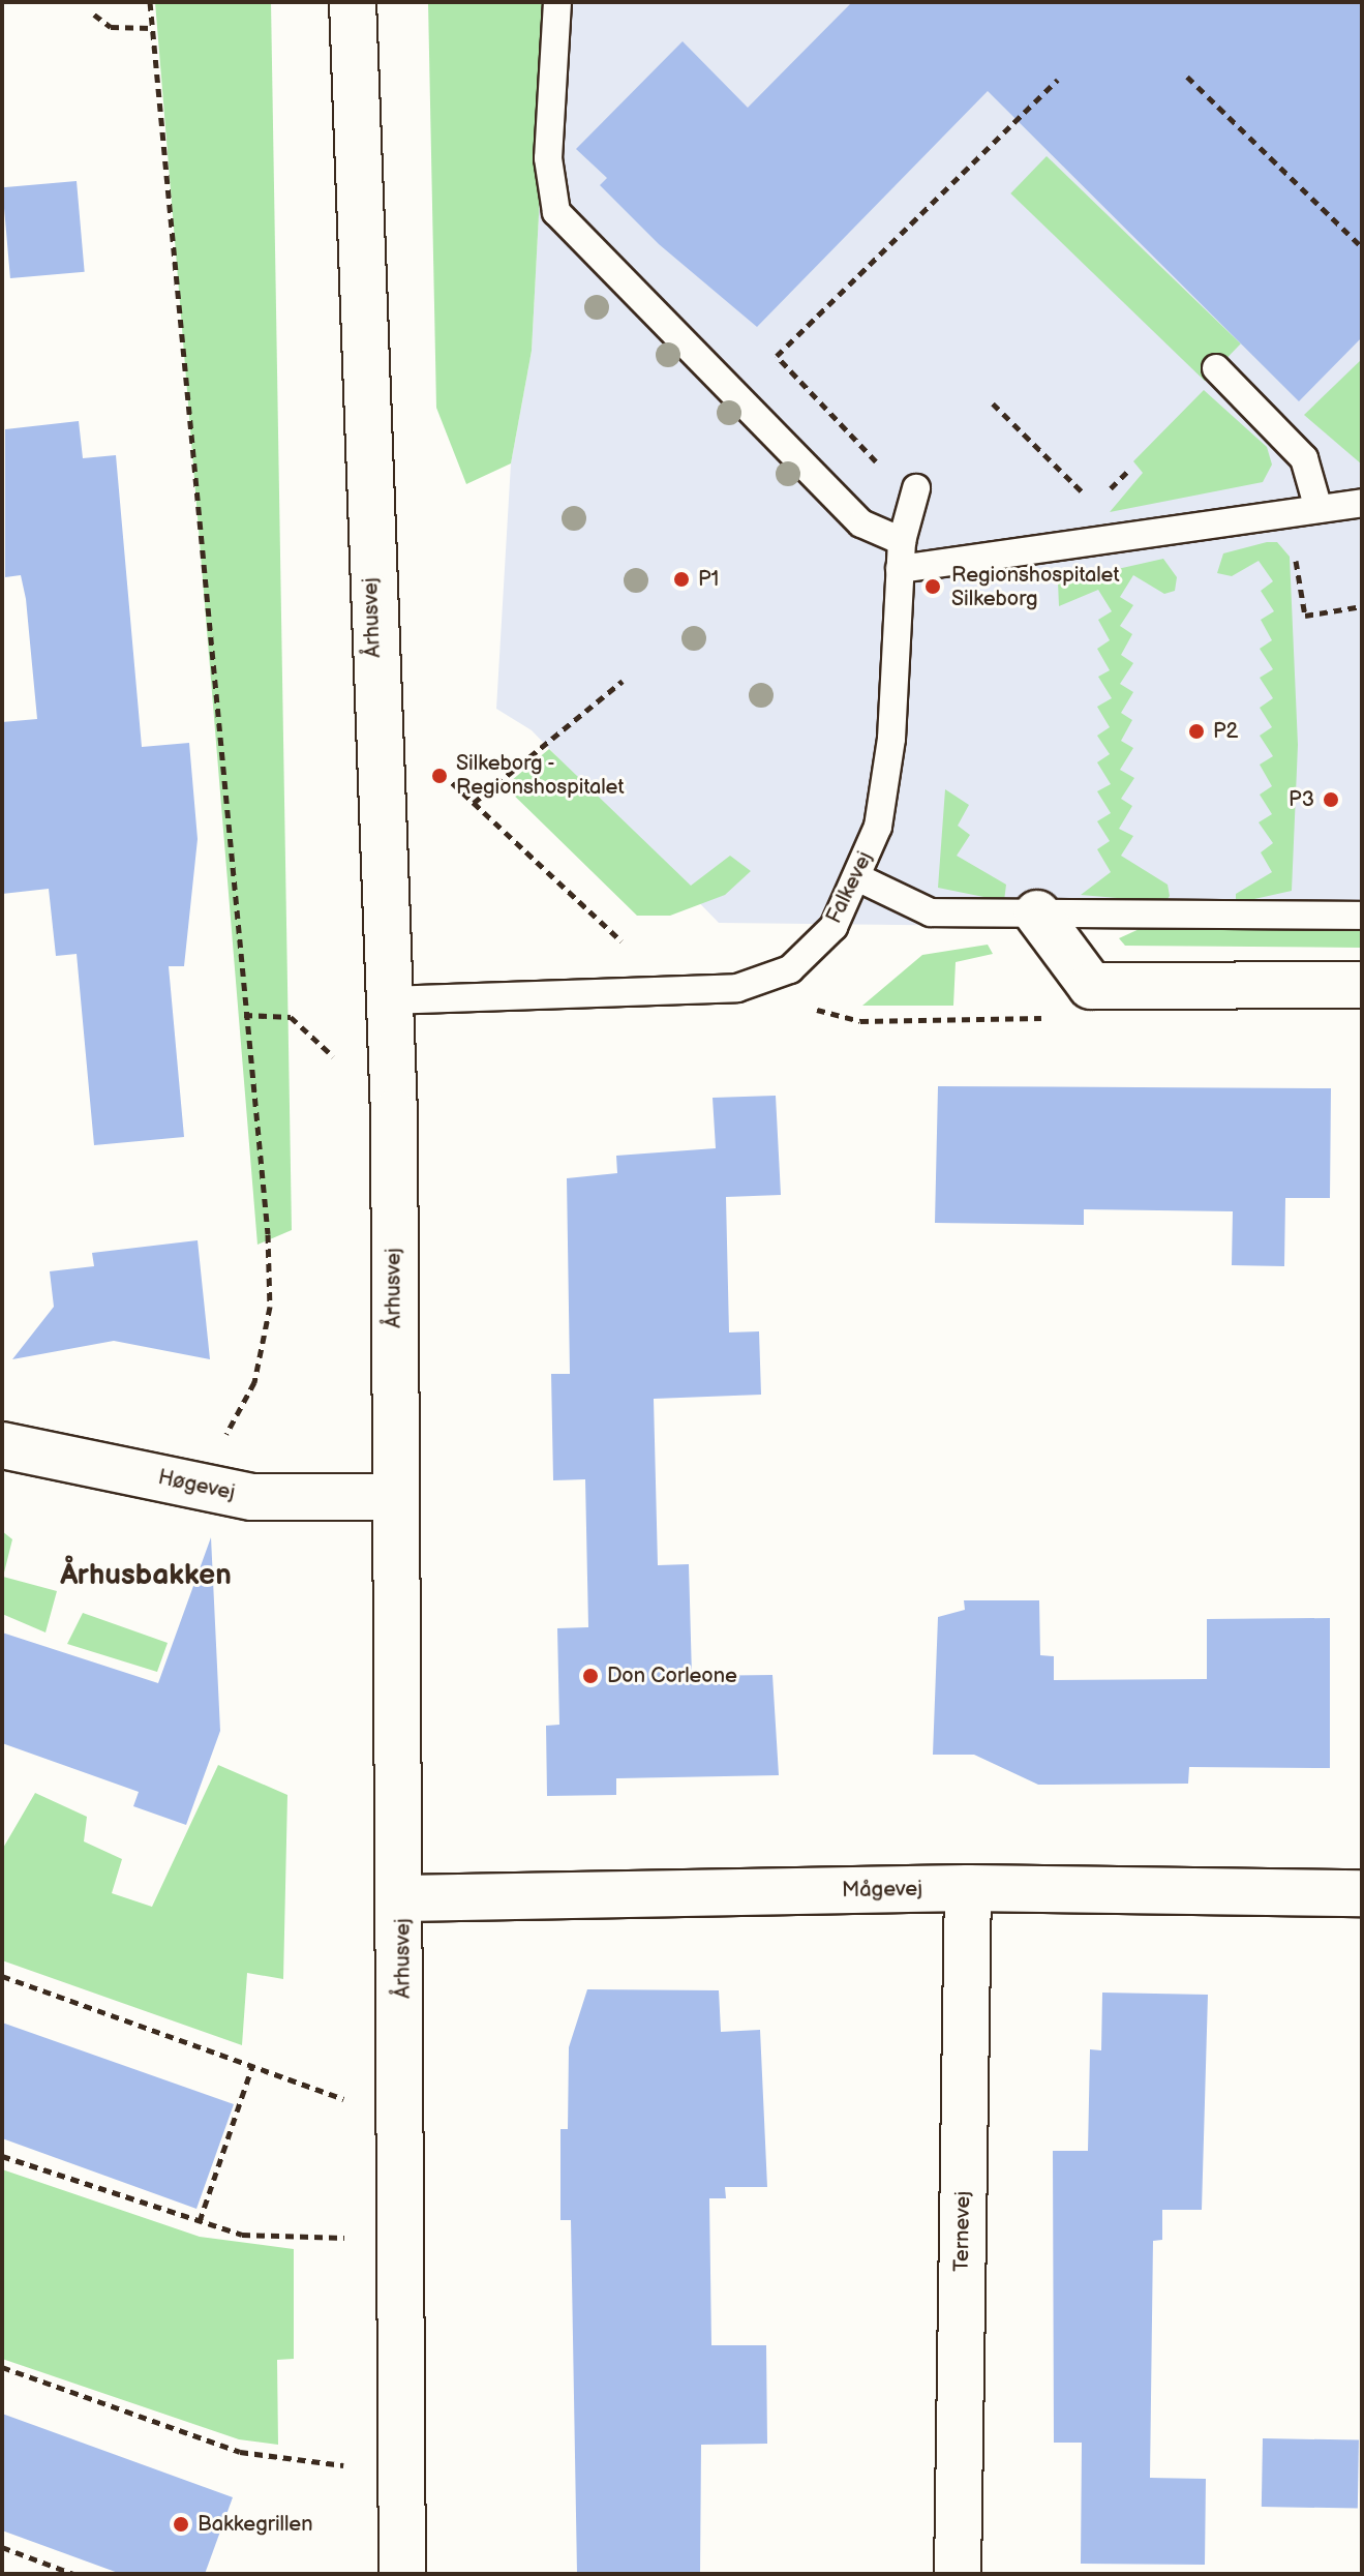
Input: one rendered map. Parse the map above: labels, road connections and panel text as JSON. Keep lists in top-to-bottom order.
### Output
{
  "streets": {
    "street": [
      "Århusvej",
      "Høgevej",
      "Mågevej",
      "Ternevej"
    ],
    "lane": ["Falkevej"]
  },
  "crossings": [
    ["Århusvej", "Falkevej"],
    ["Århusvej", "Høgevej"],
    ["Århusvej", "Mågevej"],
    ["Mågevej", "Ternevej"]
  ],
  "districts": ["Århusbakken"],
  "places": [
    "P1",
    "Regionshospitalet Silkeborg",
    "P2",
    "Silkeborg - Regionshospitalet",
    "P3",
    "Don Corleone",
    "Bakkegrillen"
  ]
}
